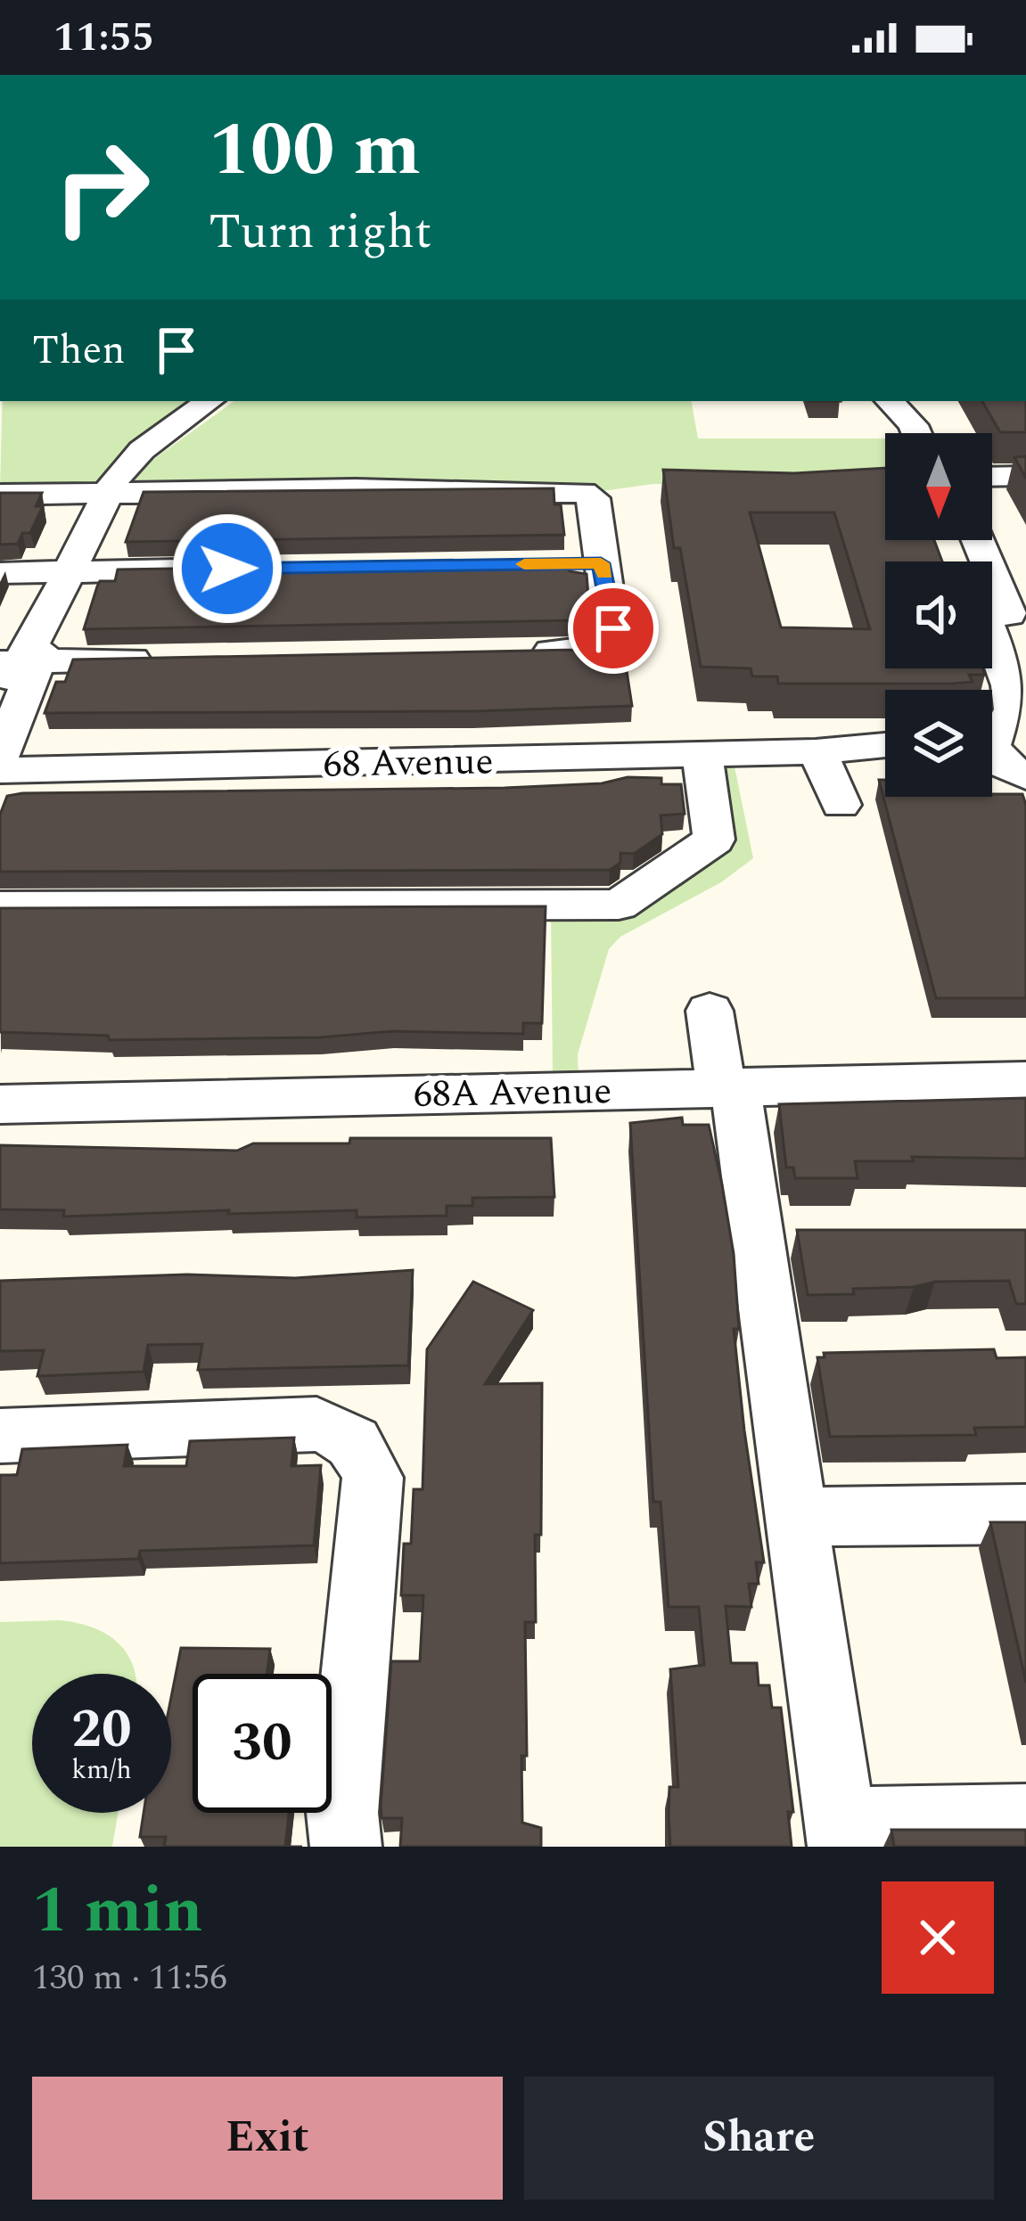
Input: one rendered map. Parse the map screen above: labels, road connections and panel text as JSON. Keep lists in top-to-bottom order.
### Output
{
  "streets": {
    "street": ["68 Avenue", "68A Avenue"]
  },
  "north": "bottom",
  "page": {
    "status": "11:55",
    "turn": ["100 m", "Turn right"],
    "then": "Then",
    "speed": "20 km/h",
    "limit": "30",
    "heading": ["1 min", "130 m · 11:56"],
    "buttons": ["Exit", "Share"]
  }
}
